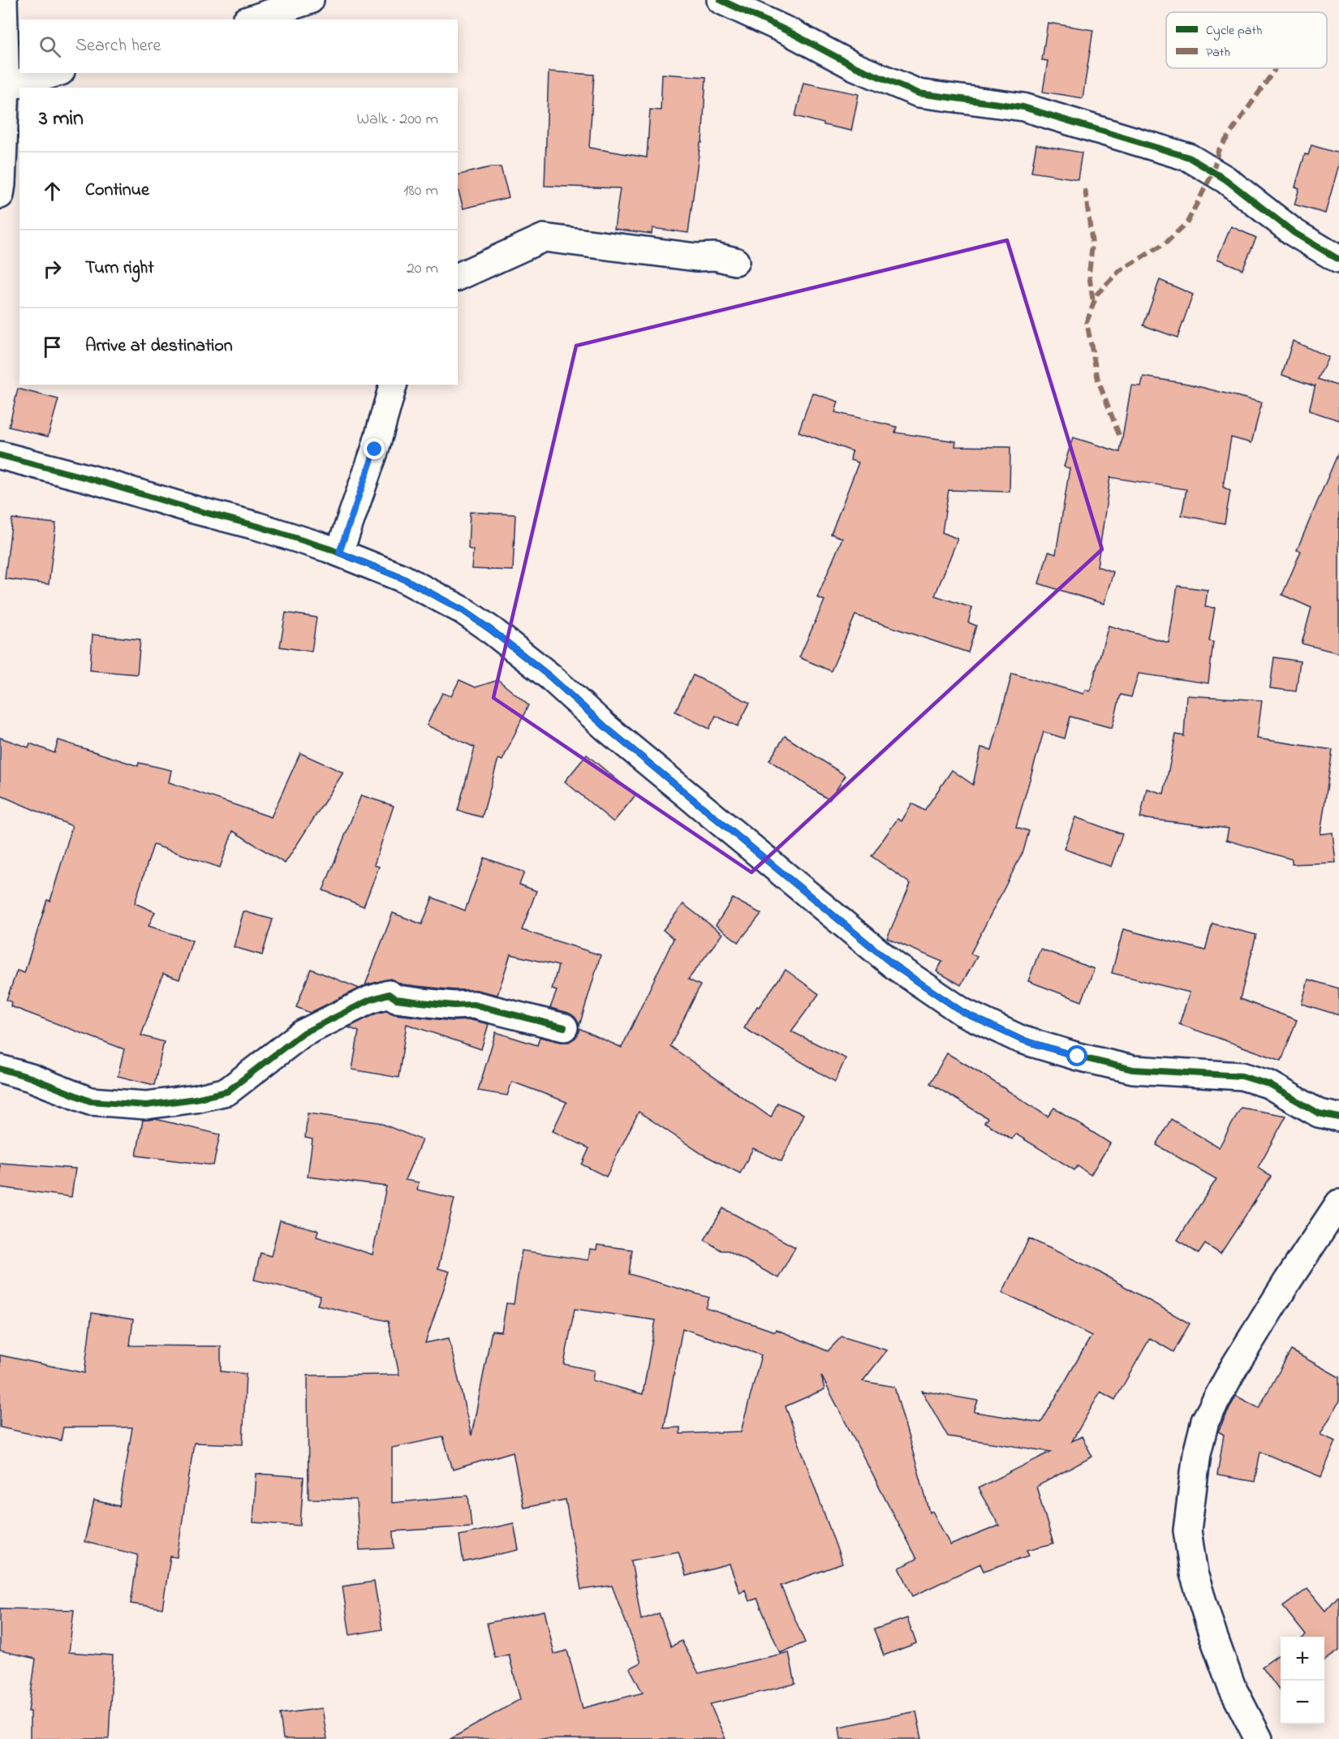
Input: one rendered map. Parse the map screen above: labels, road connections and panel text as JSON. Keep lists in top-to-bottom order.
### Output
{
  "legend": ["Cycle path", "Path"],
  "page": {
    "search": "Search here",
    "heading": ["3 min", "Walk · 200 m"],
    "list": [
      ["Continue", "180 m"],
      ["Turn right", "20 m"],
      "Arrive at destination"
    ],
    "map_buttons": ["+", "−"]
  }
}
